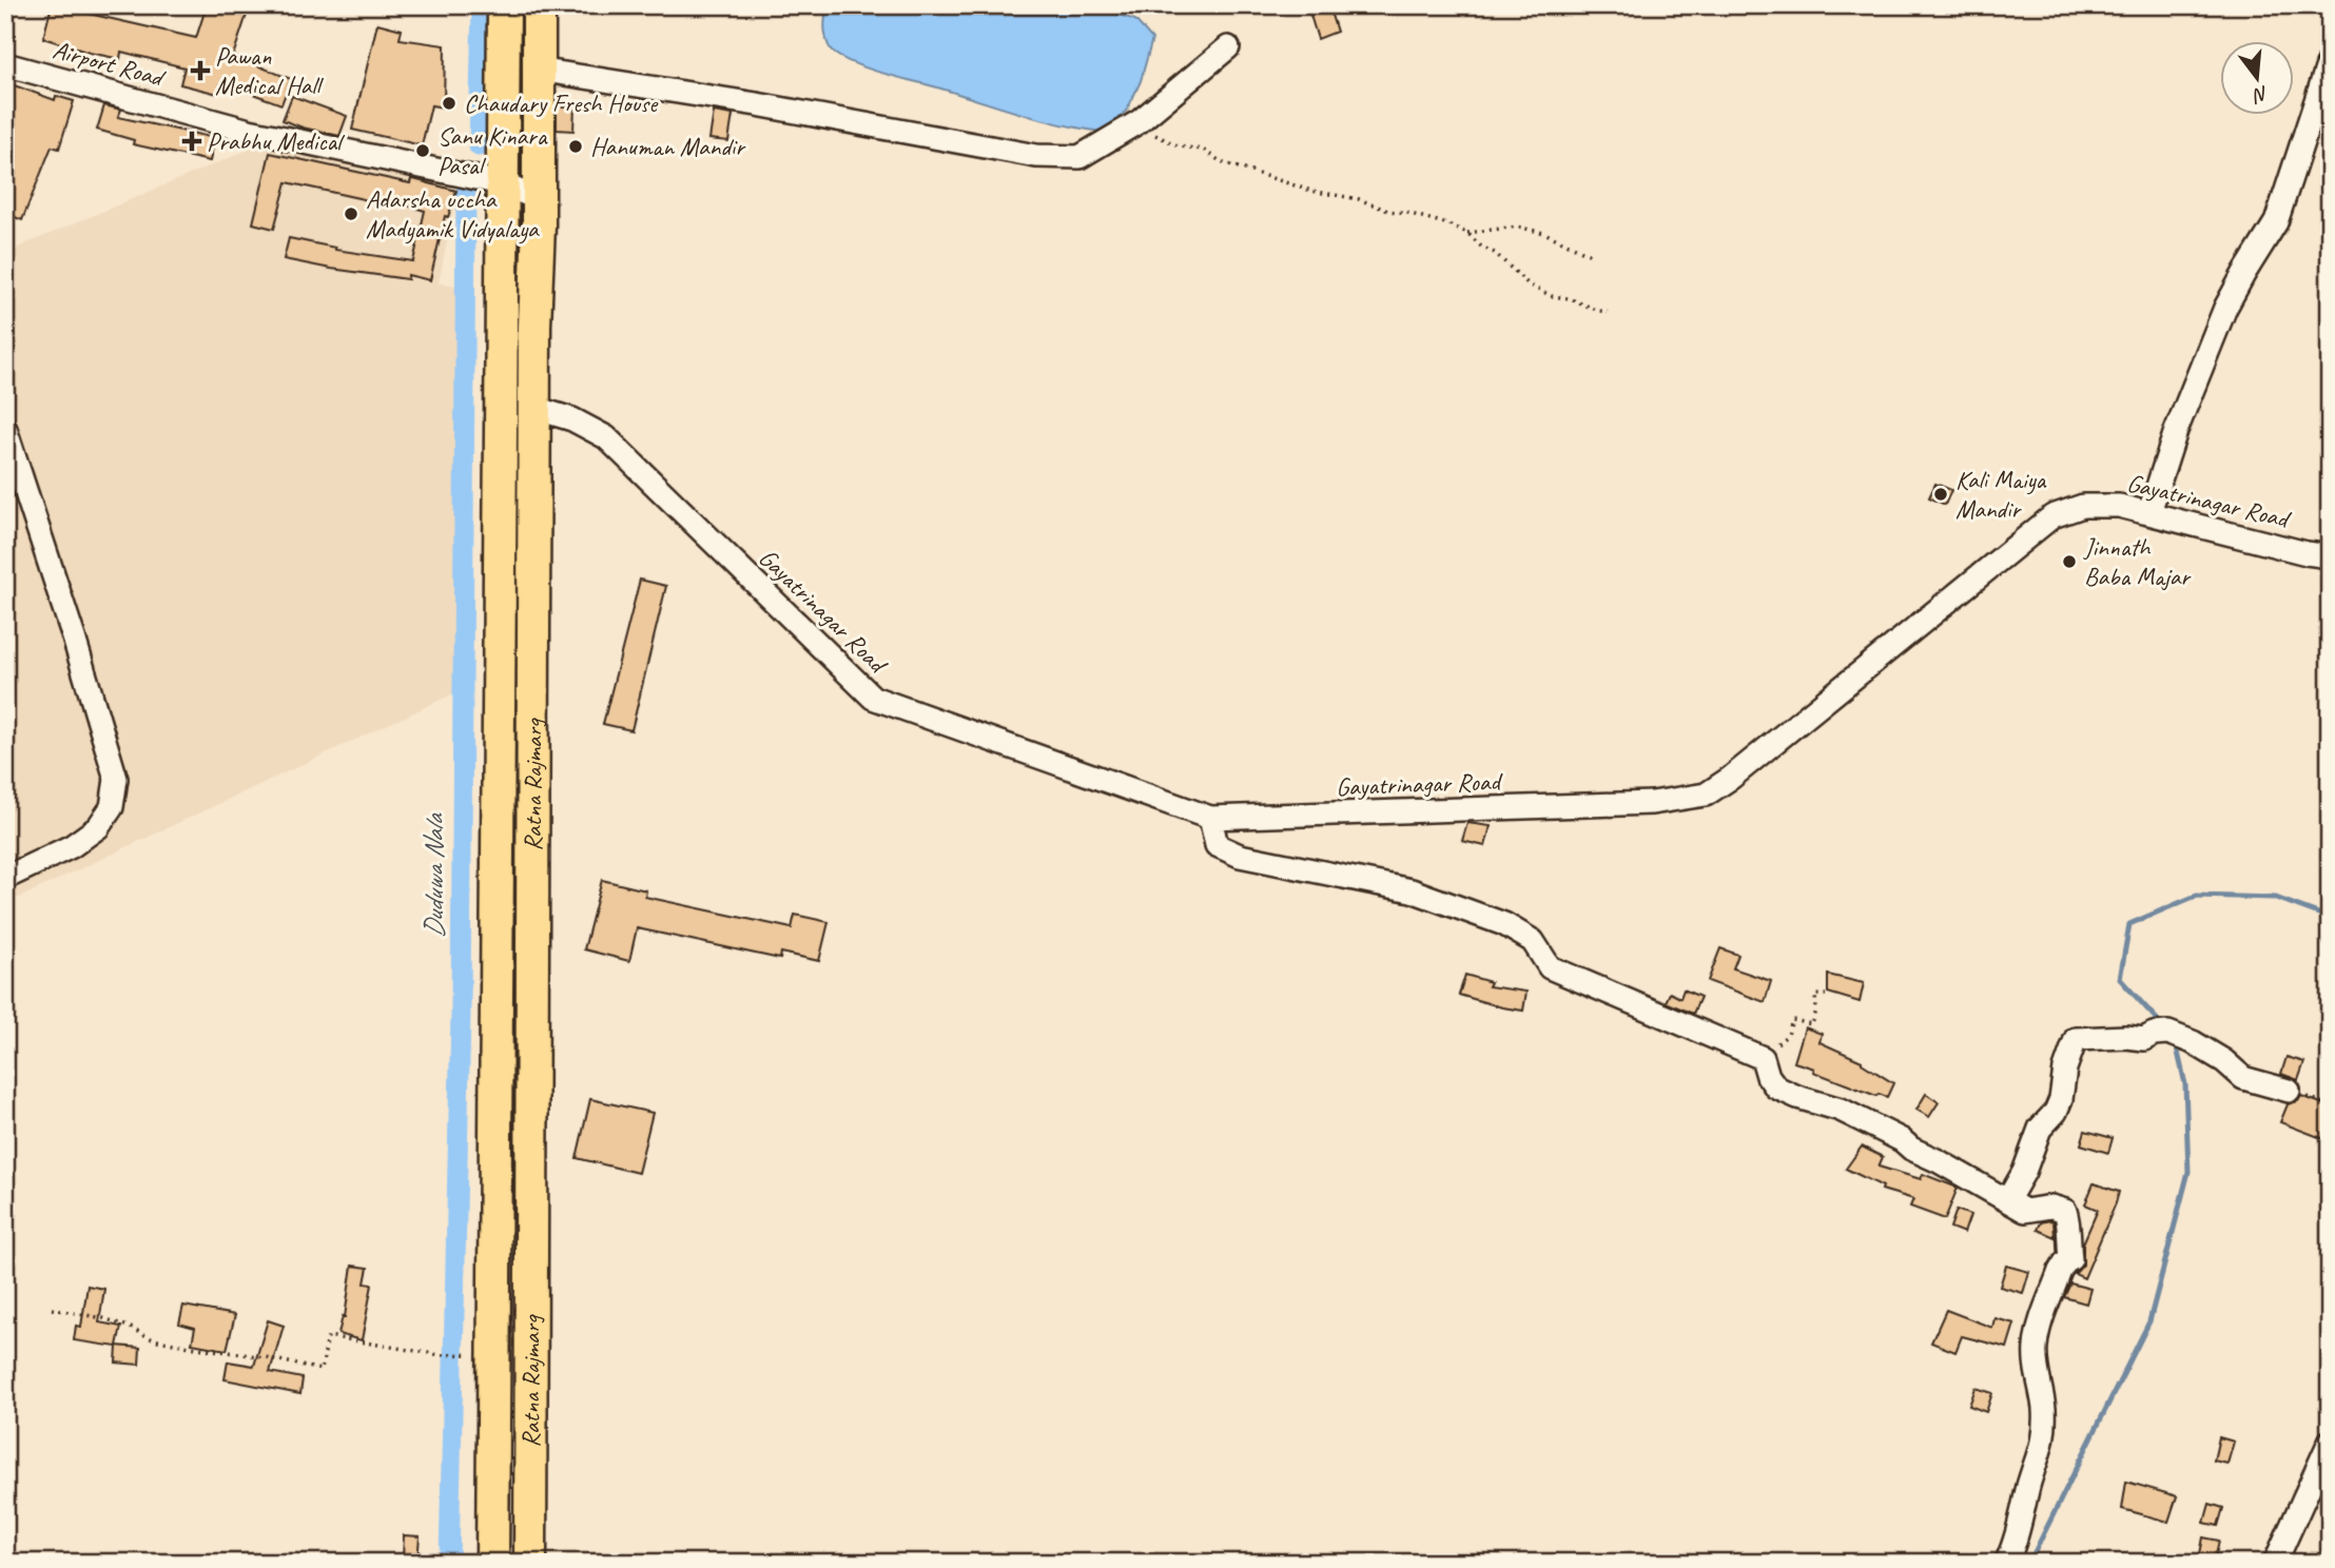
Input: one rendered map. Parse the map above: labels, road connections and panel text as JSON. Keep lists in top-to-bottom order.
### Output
{
  "streets": {
    "highway": ["Ratna Rajmarg"],
    "street": ["Airport Road", "Gayatrinagar Road"]
  },
  "crossings": [
    ["Airport Road", "Ratna Rajmarg"],
    ["Gayatrinagar Road", "Ratna Rajmarg"]
  ],
  "water": ["Duduwa Nala"],
  "places": {
    "health": ["Pawan Medical Hall", "Prabhu Medical"],
    "other": [
      "Chaudary Fresh House",
      "Hanuman Mandir",
      "Sanu Kinara Pasal",
      "Adarsha uccha Madyamik Vidyalaya",
      "Kali Maiya Mandir",
      "Jinnath Baba Majar"
    ]
  },
  "north": "bottom"
}
